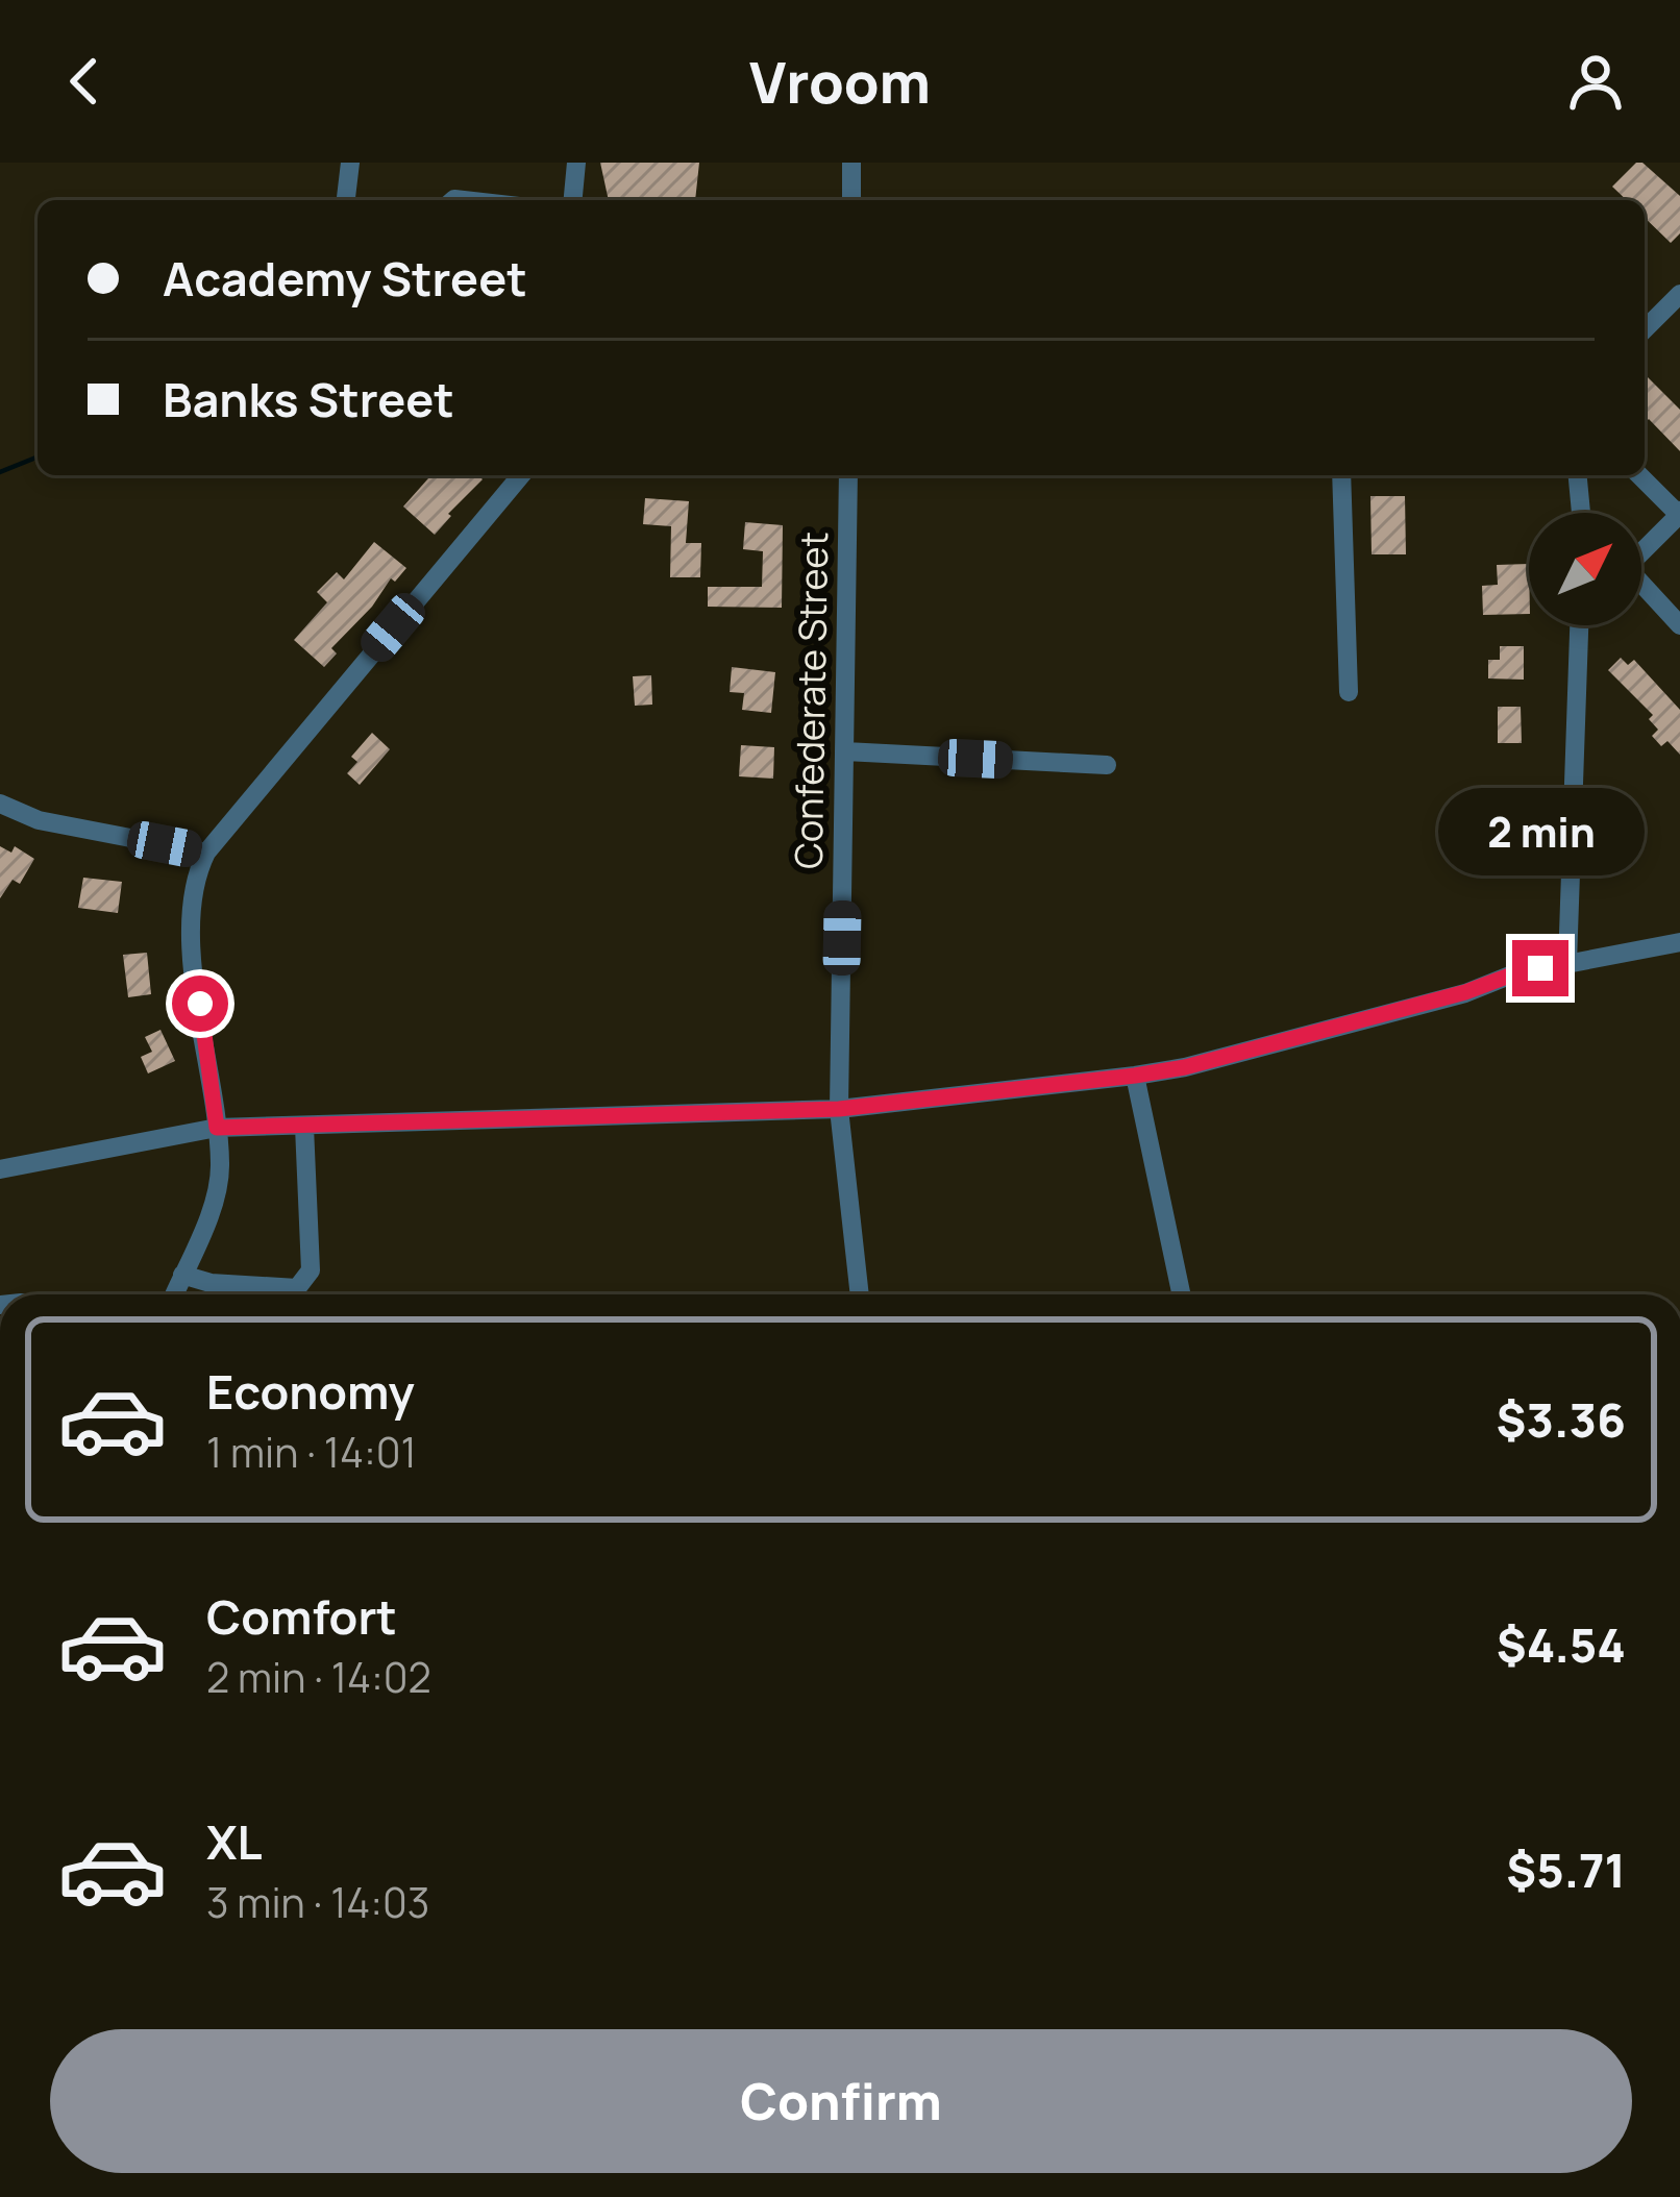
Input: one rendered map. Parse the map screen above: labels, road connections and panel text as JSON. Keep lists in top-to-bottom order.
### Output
{
  "streets": {
    "street": ["Confederate Street"]
  },
  "north": "top right",
  "page": {
    "header": "Vroom",
    "banner": ["Academy Street", "Banks Street"],
    "bubble": "2 min",
    "list": [
      {
        "name": "Economy",
        "note": "1 min · 14:01",
        "value": "$3.36"
      },
      {
        "name": "Comfort",
        "note": "2 min · 14:02",
        "value": "$4.54"
      },
      {
        "name": "XL",
        "note": "3 min · 14:03",
        "value": "$5.71"
      }
    ],
    "buttons": "Confirm"
  }
}
